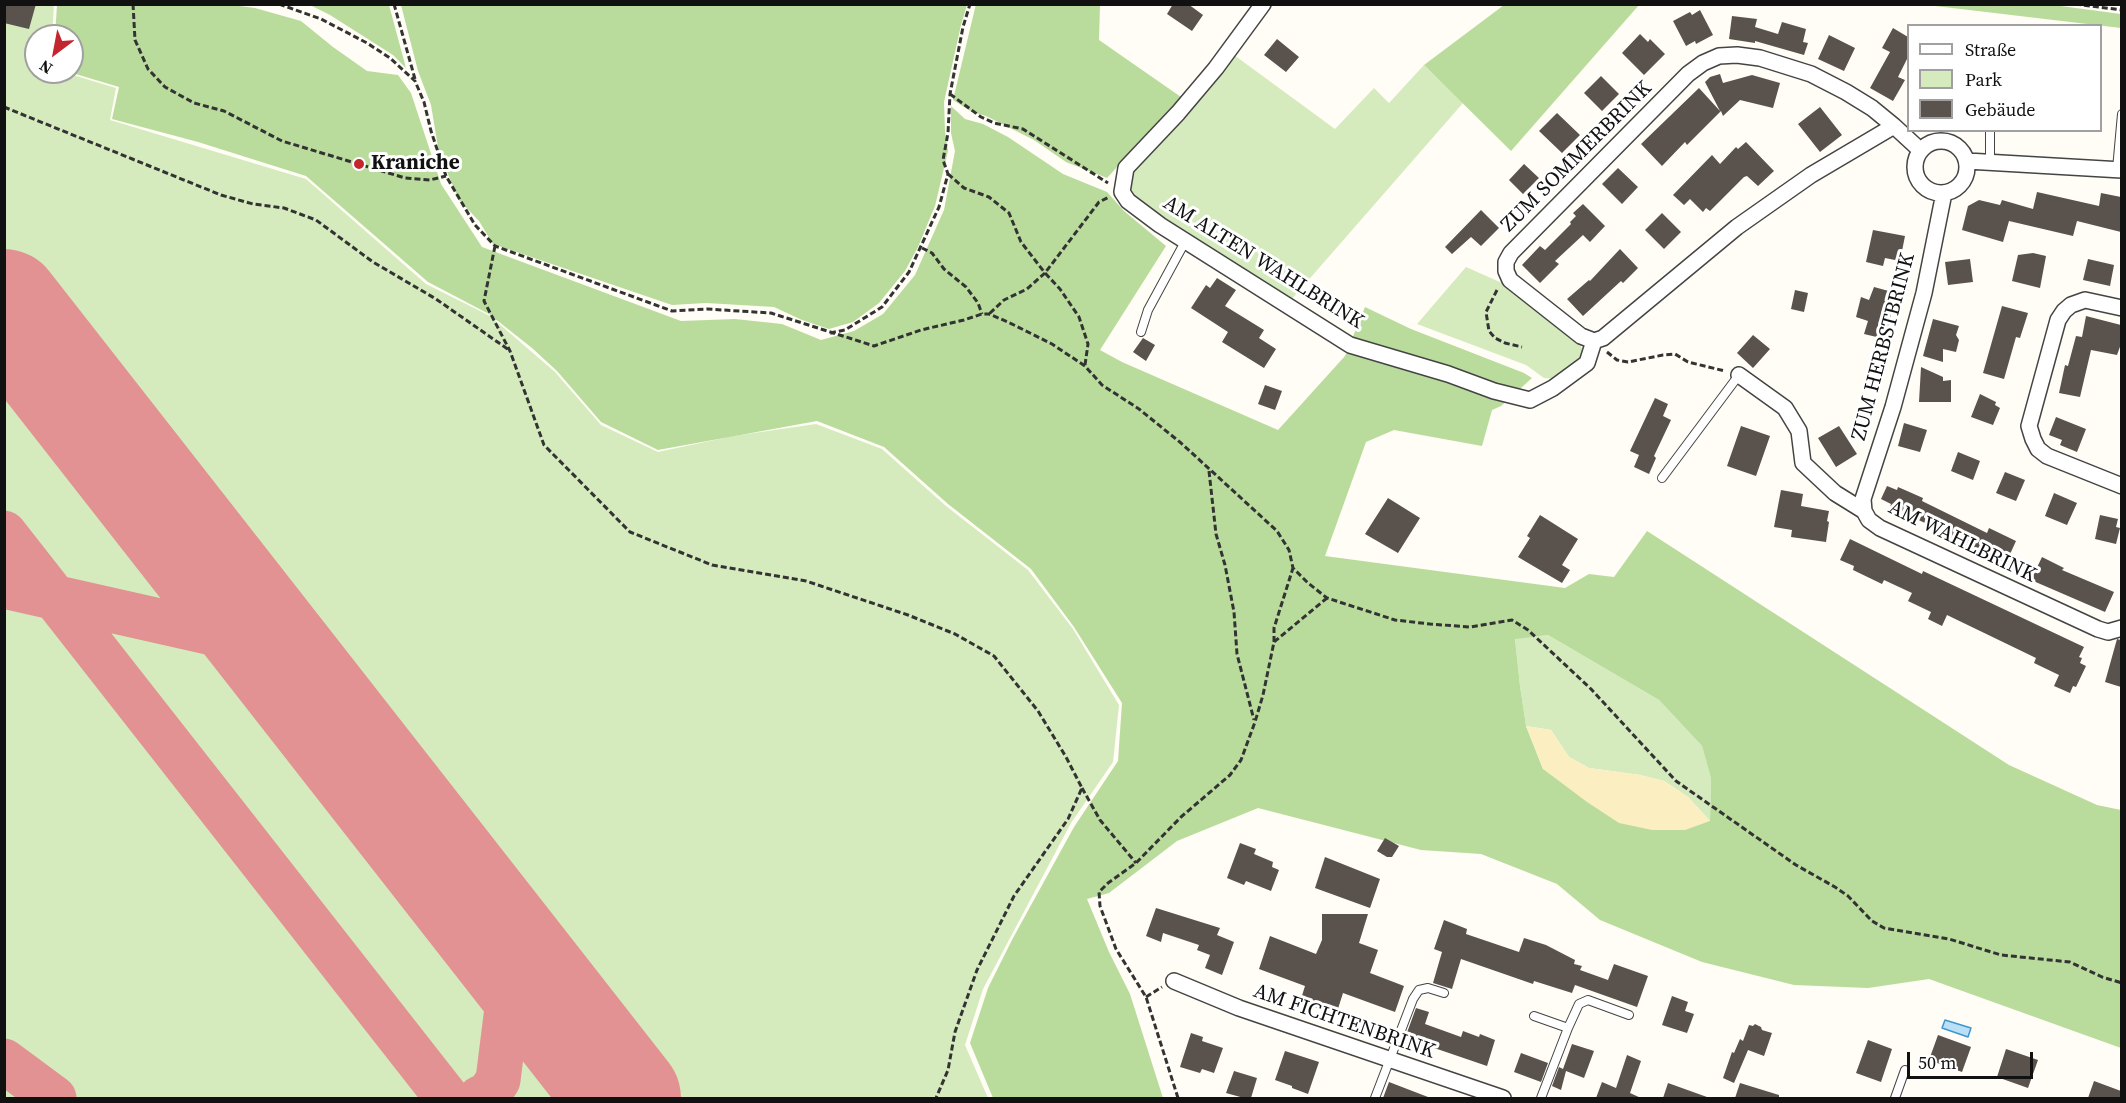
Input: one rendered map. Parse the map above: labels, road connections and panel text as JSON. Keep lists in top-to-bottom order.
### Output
{
  "streets": {
    "street": [
      "ZUM SOMMERBRINK",
      "AM ALTEN WAHLBRINK",
      "ZUM HERBSTBRINK",
      "AM WAHLBRINK",
      "AM FICHTENBRINK"
    ]
  },
  "crossings": [
    ["ZUM SOMMERBRINK", "ZUM HERBSTBRINK"],
    ["ZUM HERBSTBRINK", "AM WAHLBRINK"]
  ],
  "places": ["Kraniche"],
  "legend": ["Straße", "Park", "Gebäude"],
  "scale_bar": "50 m",
  "north": "bottom left"
}
